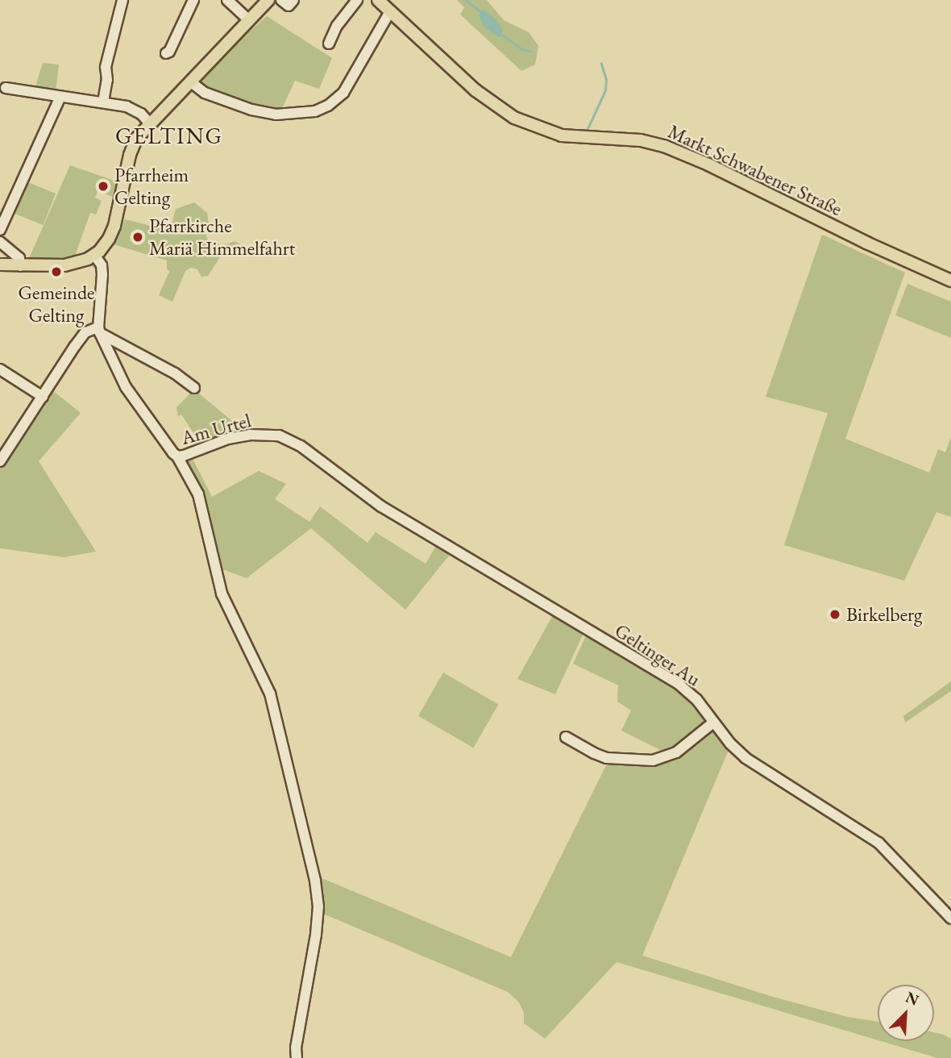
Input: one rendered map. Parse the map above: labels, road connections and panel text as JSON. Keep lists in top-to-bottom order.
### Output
{
  "streets": {
    "main road": ["Markt Schwabener Straße"],
    "street": ["Am Urtel", "Geltinger Au"]
  },
  "crossings": [
    ["Am Urtel", "Geltinger Au"]
  ],
  "districts": ["GELTING"],
  "places": [
    "Pfarrheim Gelting",
    "Pfarrkirche Mariä Himmelfahrt",
    "Gemeinde Gelting",
    "Birkelberg"
  ],
  "north": "top right"
}
